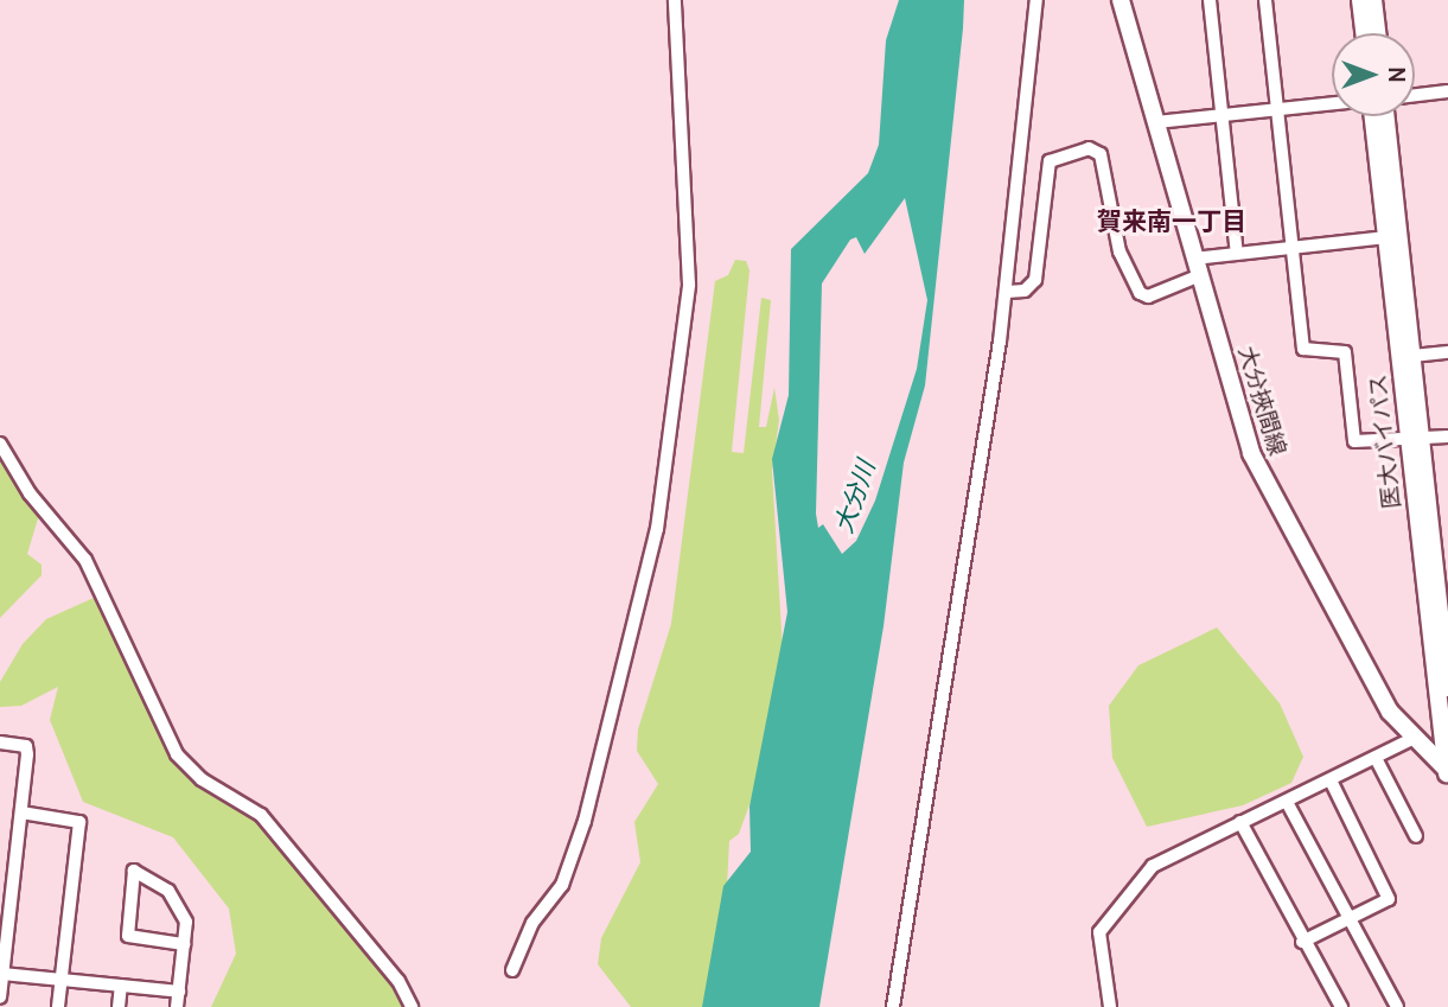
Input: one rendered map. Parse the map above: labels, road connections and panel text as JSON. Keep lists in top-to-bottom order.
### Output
{
  "streets": {
    "main road": ["大分挾間線", "医大バイパス"]
  },
  "crossings": [
    ["大分挾間線", "医大バイパス"]
  ],
  "districts": ["賀来南一丁目"],
  "water": ["大分川"],
  "north": "right"
}
